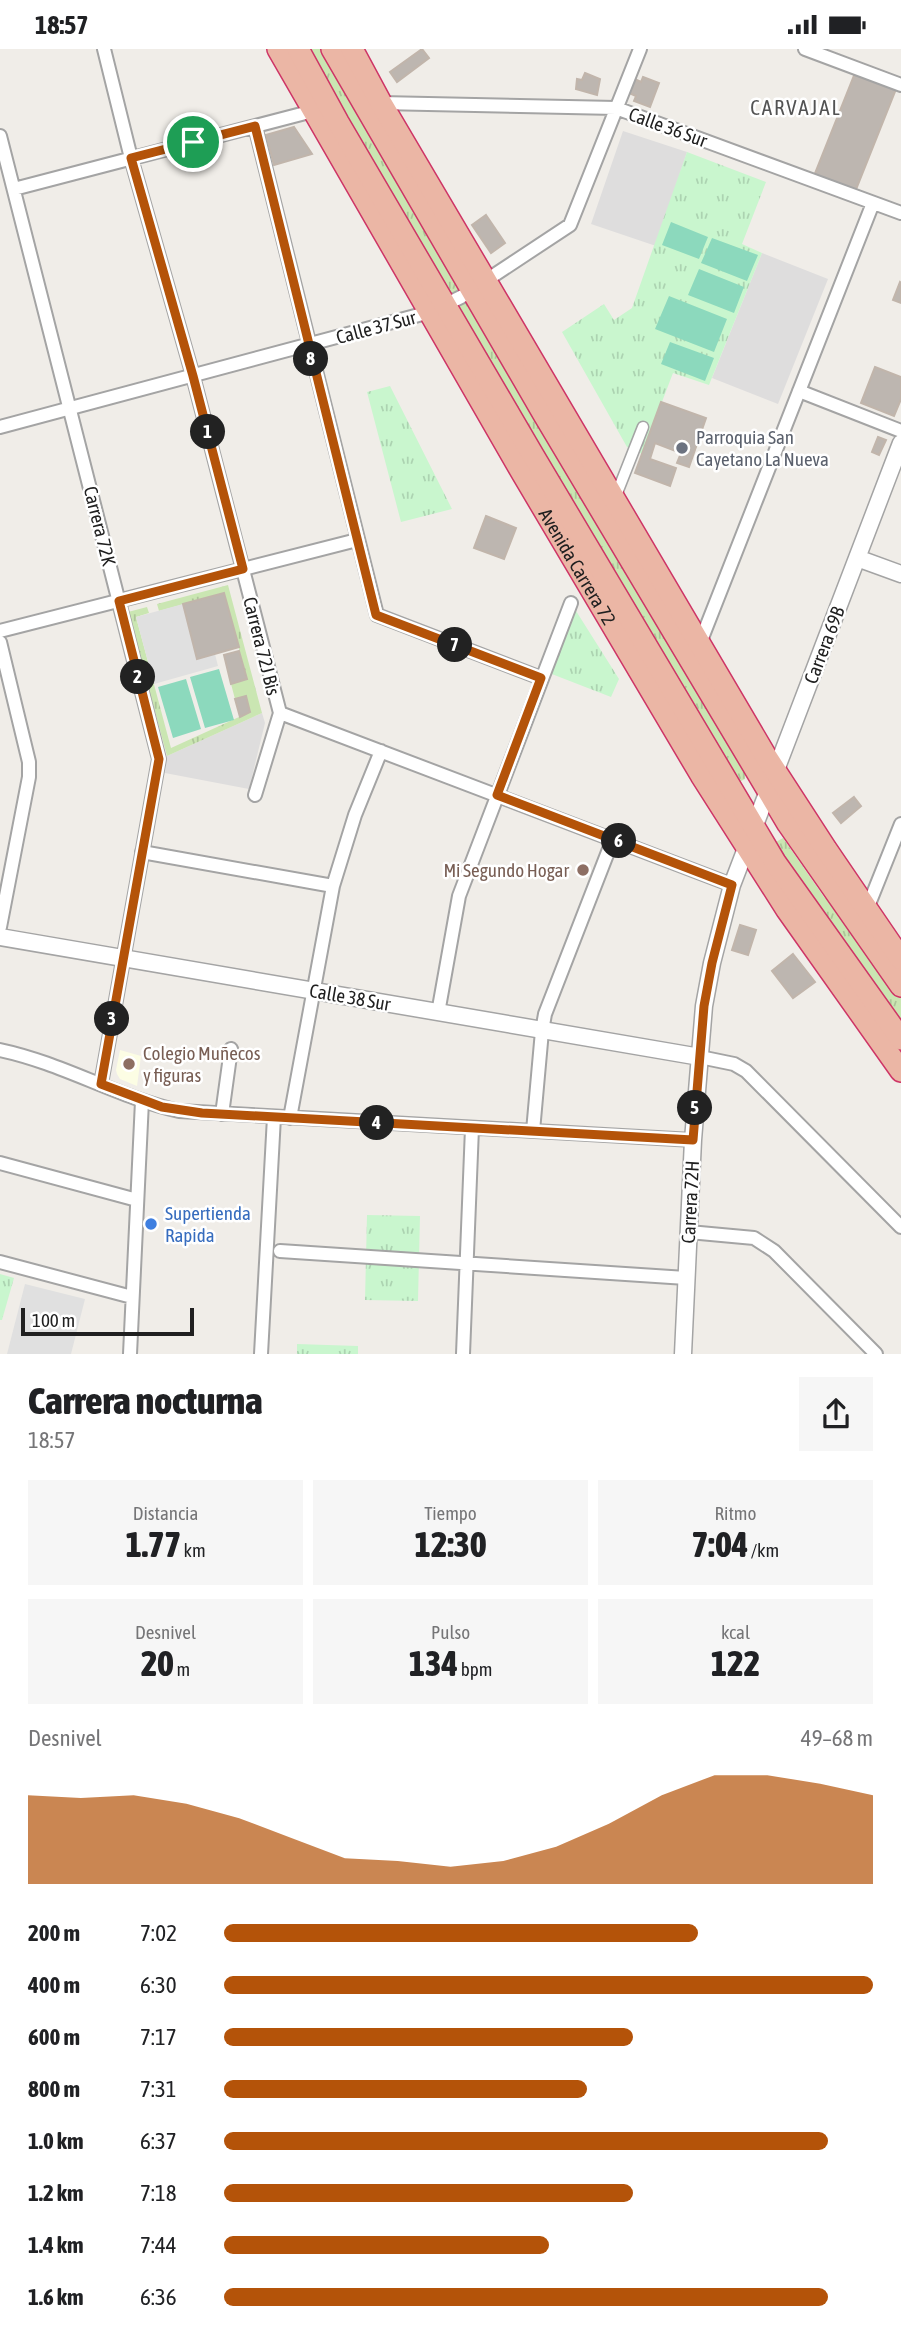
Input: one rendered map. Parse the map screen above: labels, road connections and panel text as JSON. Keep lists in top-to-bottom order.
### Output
{
  "streets": {
    "highway": ["Avenida Carrera 72"],
    "street": [
      "Calle 36 Sur",
      "Calle 37 Sur",
      "Carrera 72K",
      "Carrera 69B",
      "Carrera 72J Bis",
      "Calle 38 Sur",
      "Carrera 72H"
    ]
  },
  "crossings": [
    ["Calle 36 Sur", "Calle 37 Sur"],
    ["Calle 37 Sur", "Carrera 72K"],
    ["Calle 37 Sur", "Avenida Carrera 72"],
    ["Calle 37 Sur", "Carrera 72J Bis"],
    ["Carrera 72K", "Calle 38 Sur"],
    ["Avenida Carrera 72", "Carrera 69B"],
    ["Avenida Carrera 72", "Carrera 72H"],
    ["Carrera 69B", "Carrera 72H"],
    ["Calle 38 Sur", "Carrera 72H"]
  ],
  "districts": ["CARVAJAL"],
  "places": [
    "Parroquia San Cayetano La Nueva",
    "Mi Segundo Hogar",
    "Colegio Muñecos y figuras",
    "Supertienda Rapida"
  ],
  "scale_bar": "100 m",
  "page": {
    "status": "18:57",
    "pins": [
      "8",
      "1",
      "7",
      "2",
      "6",
      "3",
      "5",
      "4"
    ],
    "scale": "100 m",
    "heading": ["Carrera nocturna", "18:57"],
    "stats": [
      ["Distancia", "1.77 km"],
      ["Tiempo", "12:30"],
      ["Ritmo", "7:04 /km"],
      ["Desnivel", "20 m"],
      ["Pulso", "134 bpm"],
      ["kcal", "122"]
    ],
    "chart": ["Desnivel", "49–68 m"],
    "list": [
      {
        "name": "200 m",
        "note": "7:02"
      },
      {
        "name": "400 m",
        "note": "6:30"
      },
      {
        "name": "600 m",
        "note": "7:17"
      },
      {
        "name": "800 m",
        "note": "7:31"
      },
      {
        "name": "1.0 km",
        "note": "6:37"
      },
      {
        "name": "1.2 km",
        "note": "7:18"
      },
      {
        "name": "1.4 km",
        "note": "7:44"
      },
      {
        "name": "1.6 km",
        "note": "6:36"
      }
    ]
  }
}
